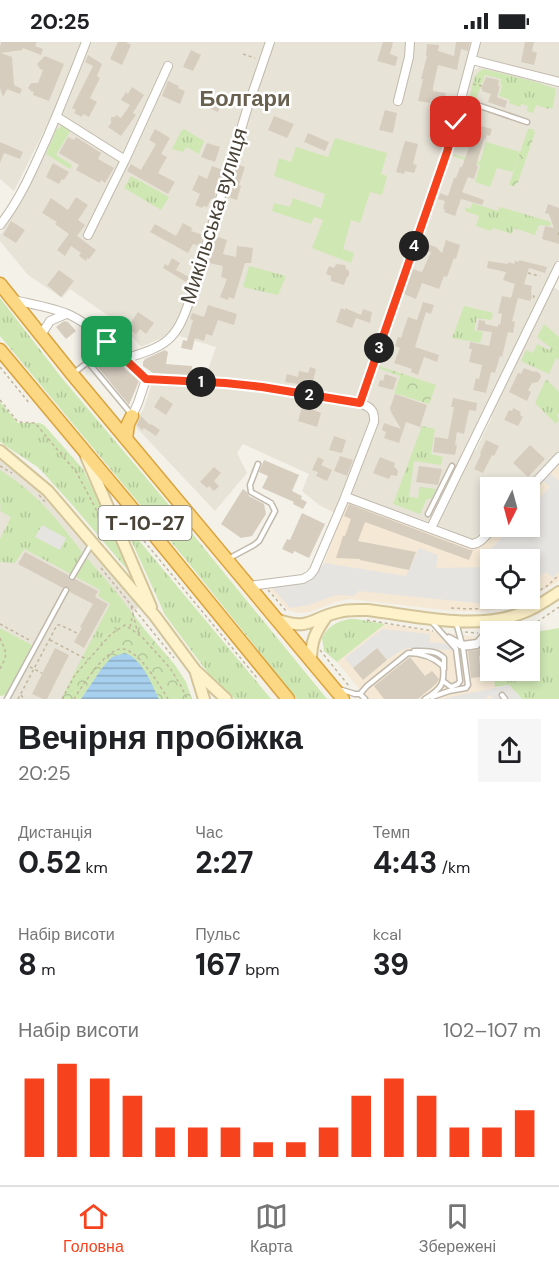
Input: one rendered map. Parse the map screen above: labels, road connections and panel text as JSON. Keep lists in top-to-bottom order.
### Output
{
  "streets": {
    "highway": ["Т-10-27"],
    "street": ["Микільська вулиця"]
  },
  "districts": ["Болгари"],
  "north": "bottom",
  "page": {
    "status": "20:25",
    "pins": [
      "4",
      "3",
      "1",
      "2"
    ],
    "heading": ["Вечірня пробіжка", "20:25"],
    "stats": [
      ["Дистанція", "0.52 km"],
      ["Час", "2:27"],
      ["Темп", "4:43 /km"],
      ["Набір висоти", "8 m"],
      ["Пульс", "167 bpm"],
      ["kcal", "39"]
    ],
    "chart": ["Набір висоти", "102–107 m"],
    "tabs": ["Головна", "Карта", "Збережені"]
  }
}
